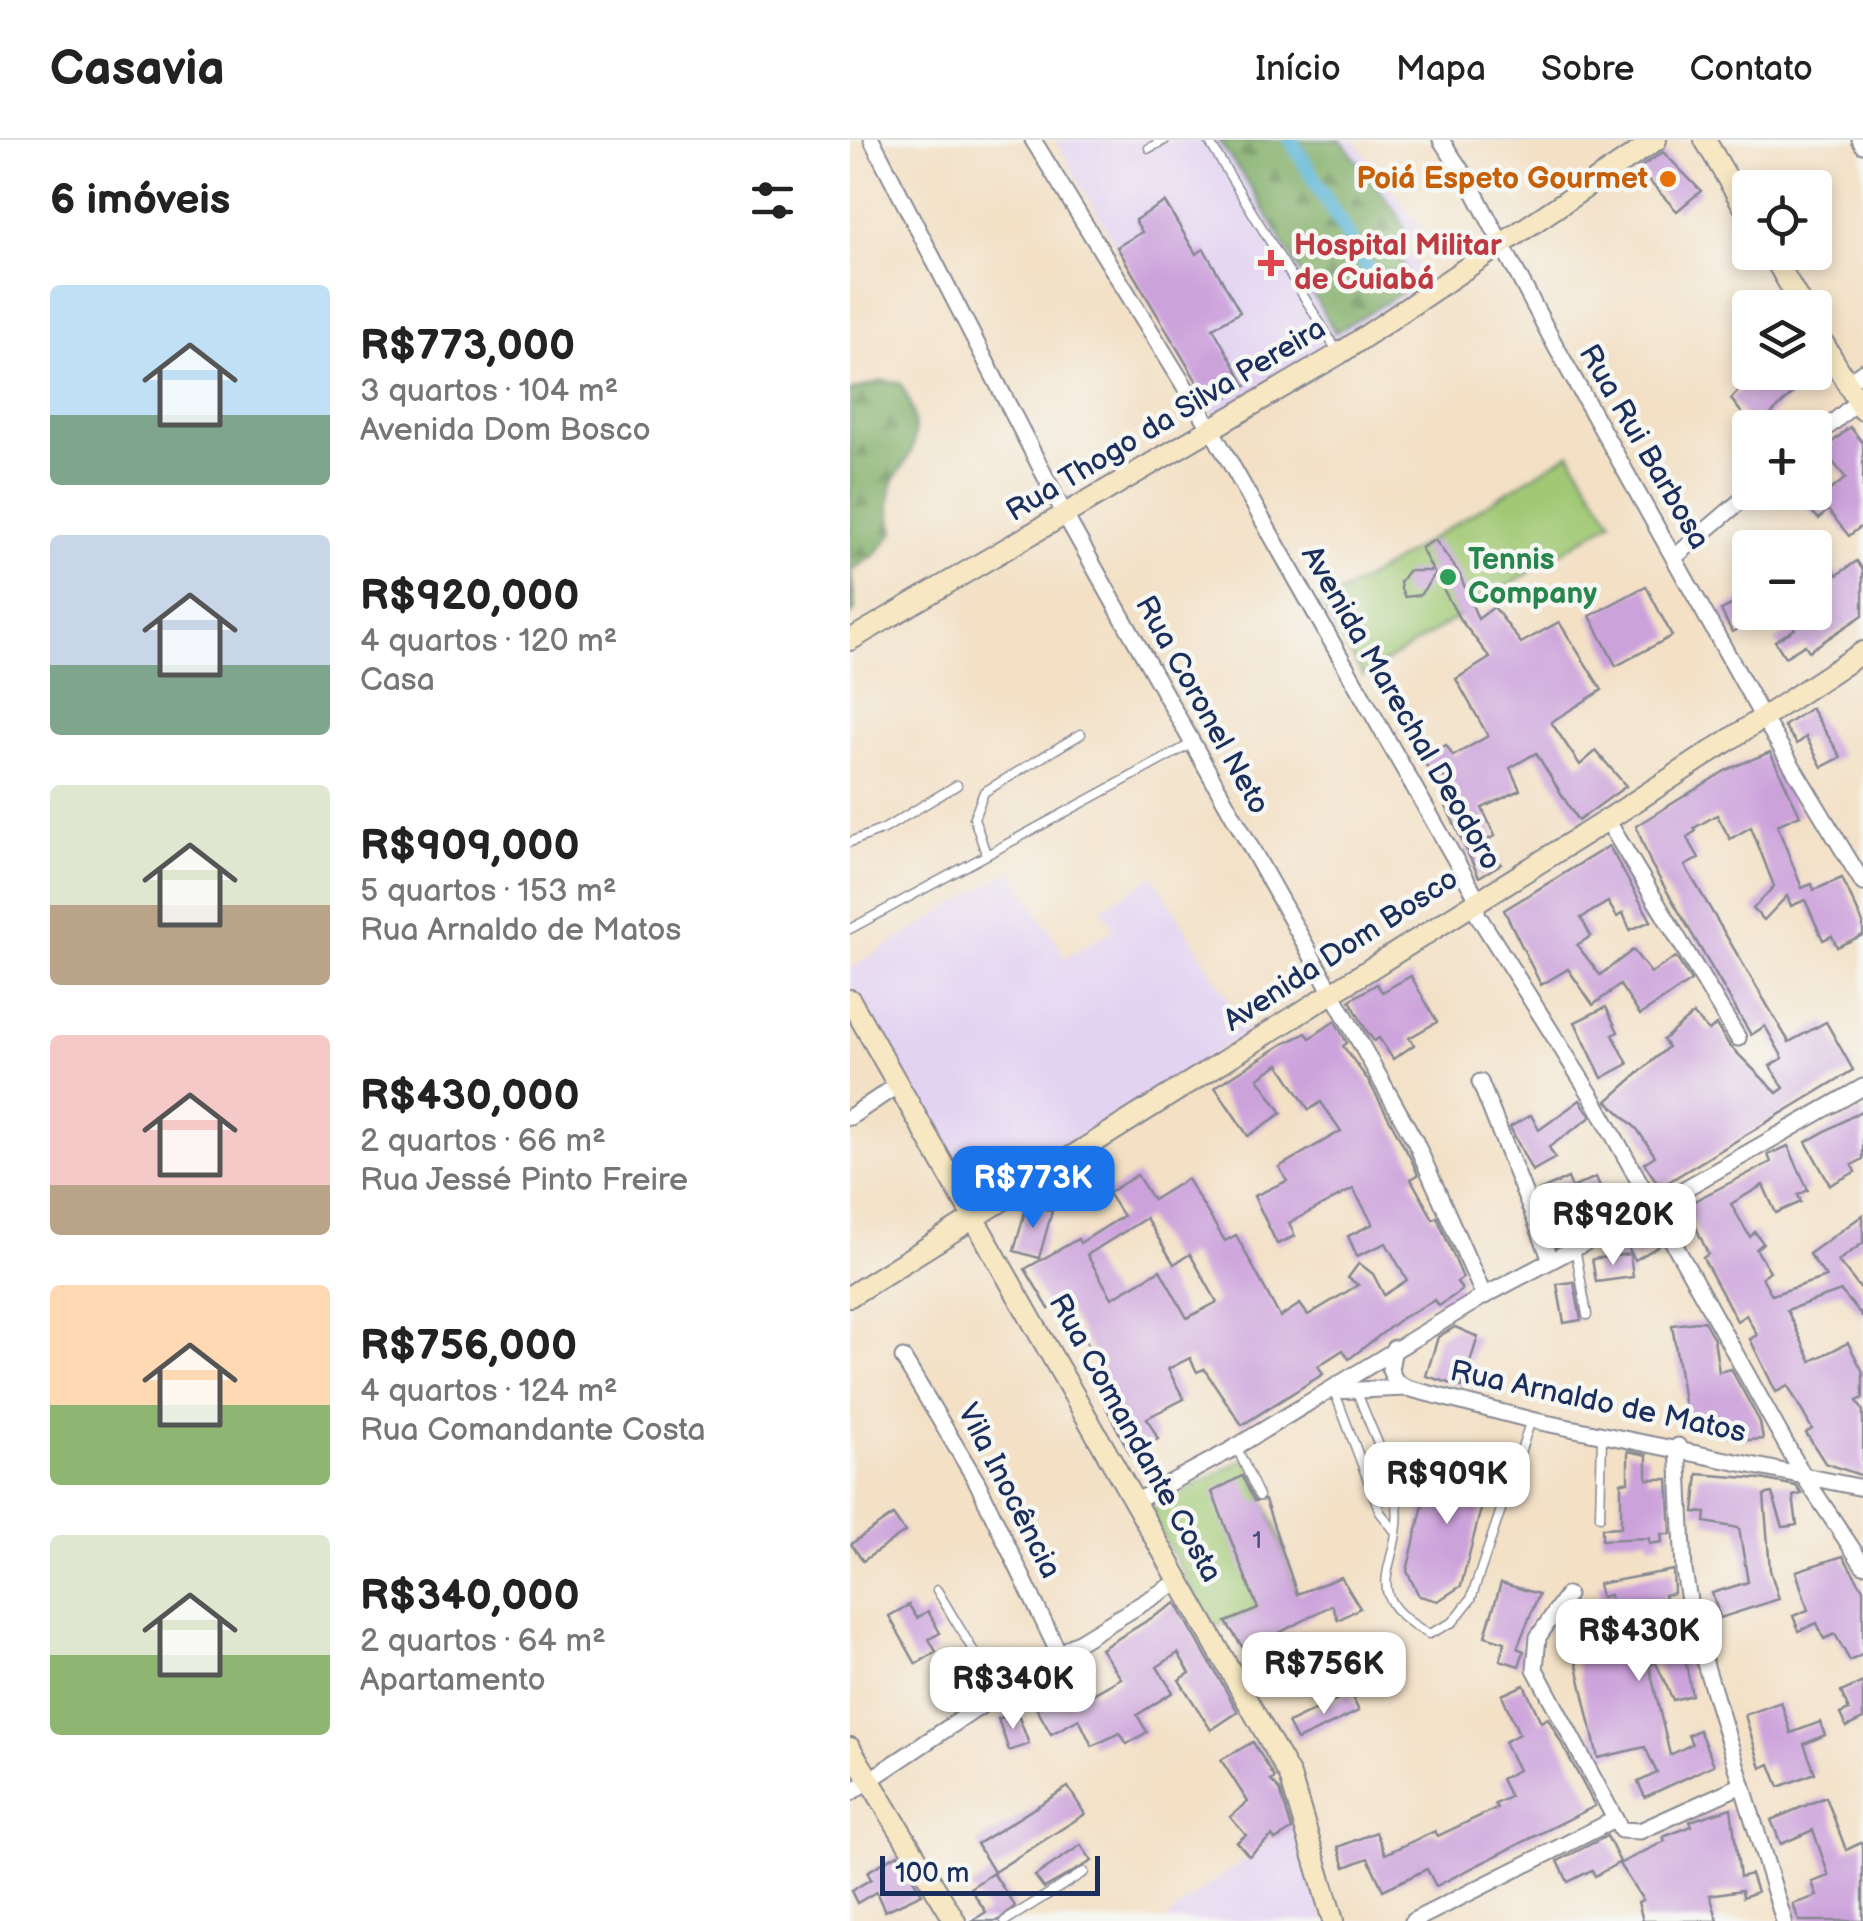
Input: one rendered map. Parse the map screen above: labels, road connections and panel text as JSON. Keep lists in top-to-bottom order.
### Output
{
  "streets": {
    "street": [
      "Rua Thogo da Silva Pereira",
      "Rua Rui Barbosa",
      "Rua Coronel Neto",
      "Avenida Marechal Deodoro",
      "Avenida Dom Bosco",
      "Rua Arnaldo de Matos",
      "Rua Comandante Costa",
      "Vila Inocência"
    ]
  },
  "crossings": [
    ["Rua Thogo da Silva Pereira", "Rua Rui Barbosa"],
    ["Rua Thogo da Silva Pereira", "Rua Coronel Neto"],
    ["Rua Thogo da Silva Pereira", "Avenida Marechal Deodoro"],
    ["Rua Rui Barbosa", "Avenida Dom Bosco"],
    ["Rua Coronel Neto", "Avenida Dom Bosco"],
    ["Avenida Marechal Deodoro", "Avenida Dom Bosco"],
    ["Avenida Marechal Deodoro", "Rua Arnaldo de Matos"],
    ["Avenida Dom Bosco", "Rua Comandante Costa"]
  ],
  "places": {
    "other": ["Poiá Espeto Gourmet", "Tennis Company"],
    "health": ["Hospital Militar de Cuiabá"]
  },
  "house_numbers": ["1"],
  "scale_bar": "100 m",
  "page": {
    "header": "Casavia",
    "nav": [
      "Início",
      "Mapa",
      "Sobre",
      "Contato"
    ],
    "heading": "6 imóveis",
    "map_buttons": ["+", "−"],
    "list": [
      {
        "name": "R$773,000",
        "note": "3 quartos · 104 m² · Avenida Dom Bosco"
      },
      {
        "name": "R$920,000",
        "note": "4 quartos · 120 m² · Casa"
      },
      {
        "name": "R$909,000",
        "note": "5 quartos · 153 m² · Rua Arnaldo de Matos"
      },
      {
        "name": "R$430,000",
        "note": "2 quartos · 66 m² · Rua Jessé Pinto Freire"
      },
      {
        "name": "R$756,000",
        "note": "4 quartos · 124 m² · Rua Comandante Costa"
      },
      {
        "name": "R$340,000",
        "note": "2 quartos · 64 m² · Apartamento"
      }
    ],
    "price": [
      "R$773K",
      "R$920K",
      "R$909K",
      "R$430K",
      "R$756K",
      "R$340K"
    ],
    "scale": "100 m"
  }
}
